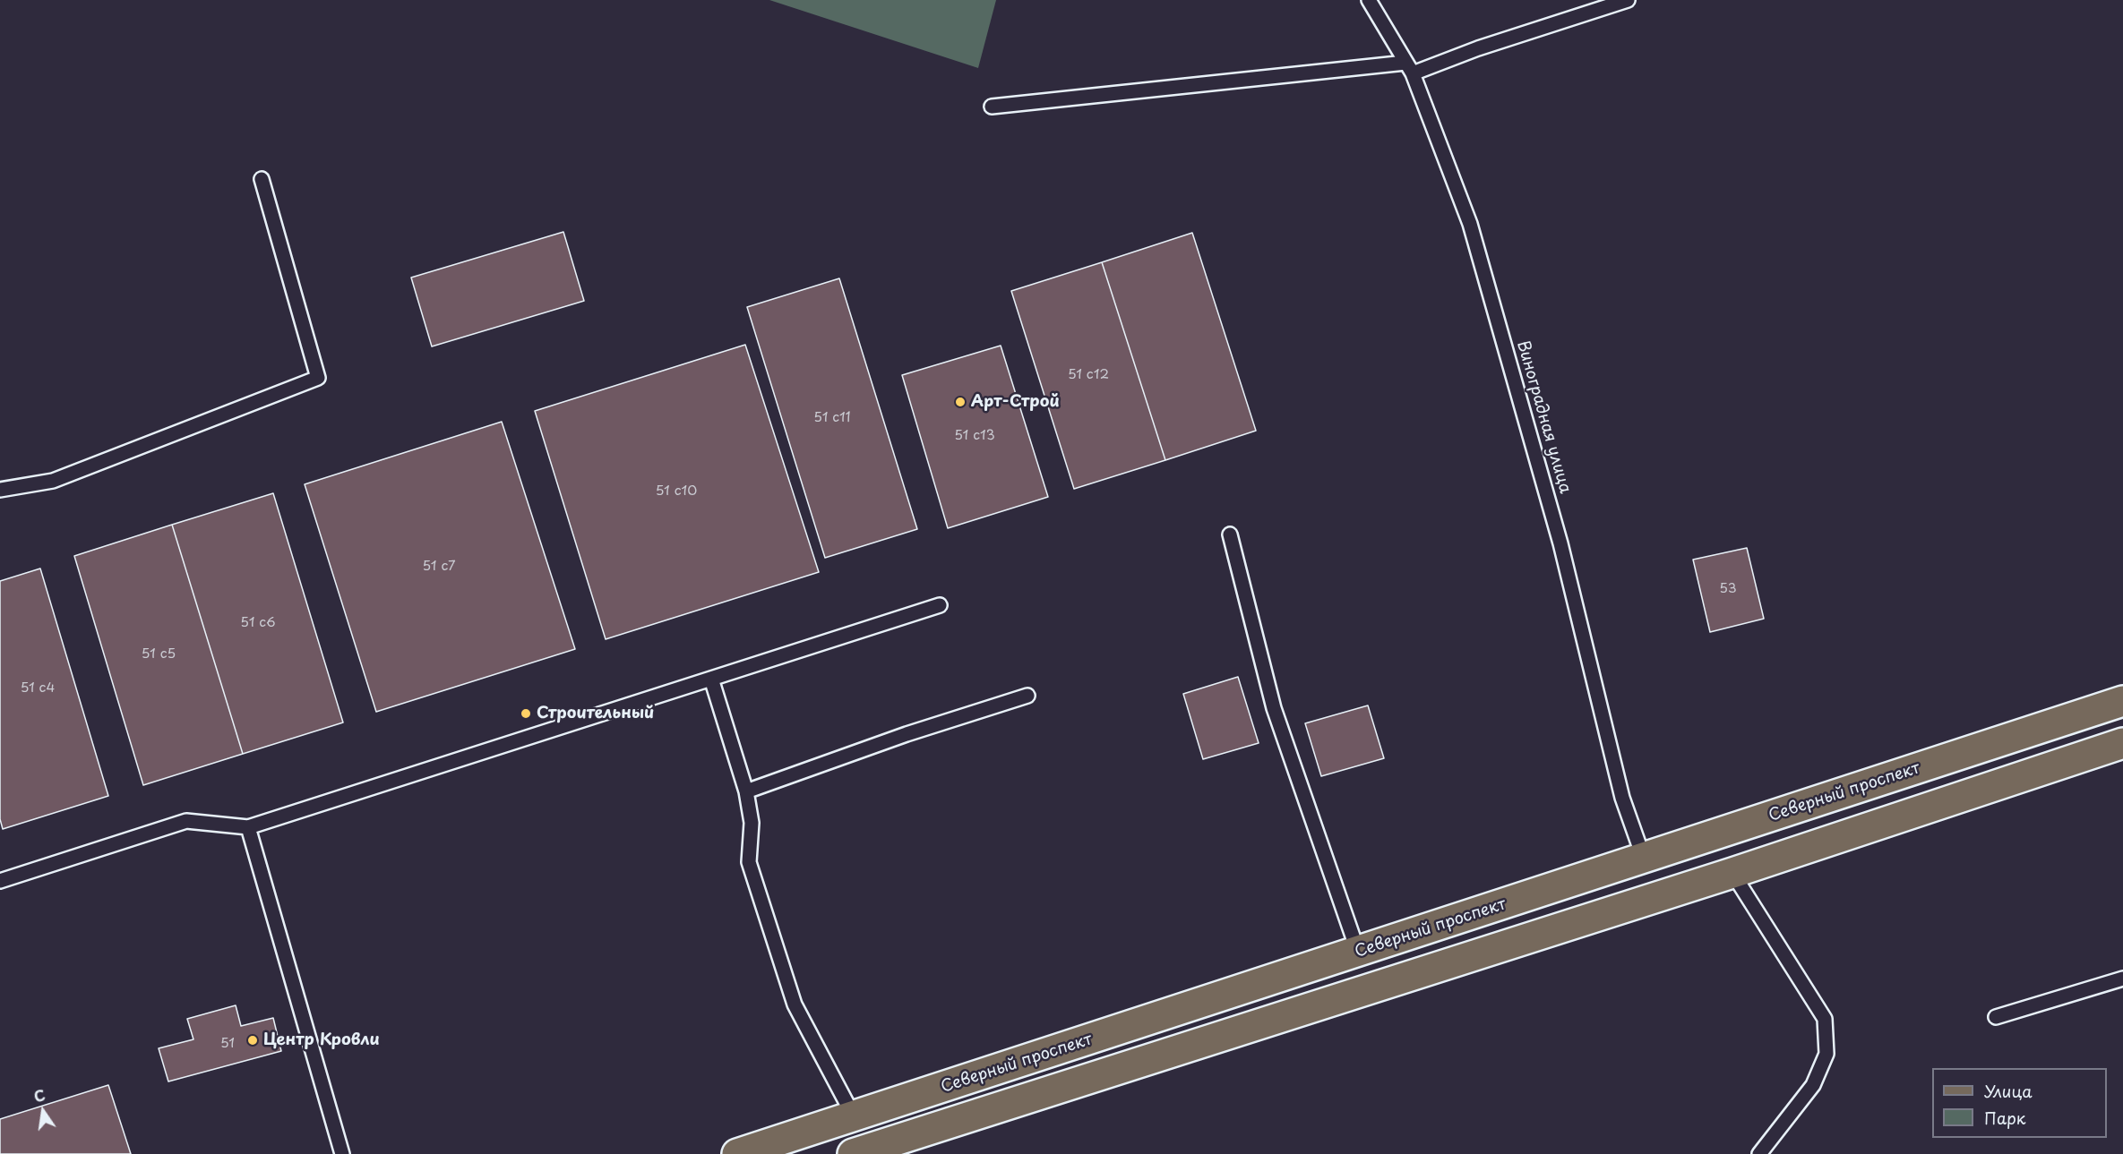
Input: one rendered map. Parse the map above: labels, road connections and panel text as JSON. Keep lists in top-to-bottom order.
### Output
{
  "streets": {
    "main road": ["Северный проспект"],
    "lane": ["Виноградная улица"]
  },
  "crossings": [
    ["Виноградная улица", "Северный проспект"]
  ],
  "places": ["Арт-Строй", "Строительный", "Центр Кровли"],
  "house_numbers": [
    "51 с12",
    "51 с11",
    "51 с13",
    "51 с10",
    "51 с7",
    "53",
    "51 с6",
    "51 с5",
    "51 с4",
    "51"
  ],
  "legend": ["Улица", "Парк"],
  "north": "top"
}
